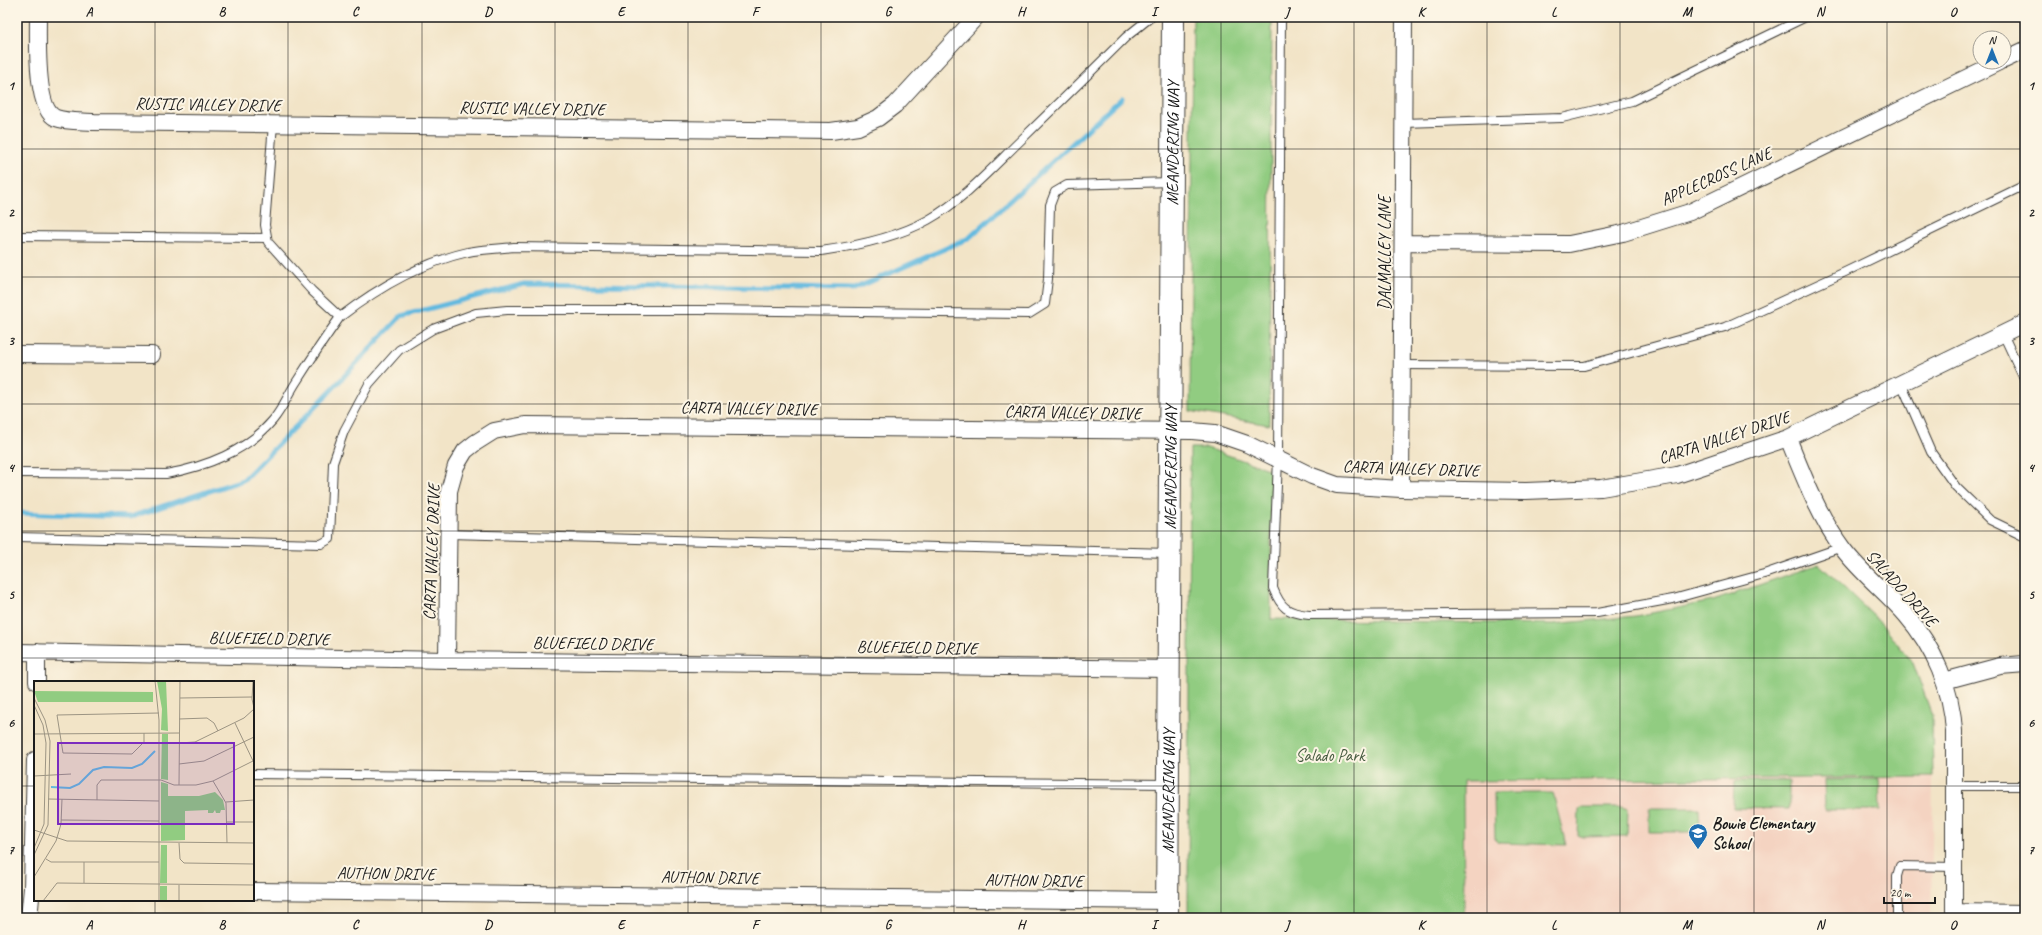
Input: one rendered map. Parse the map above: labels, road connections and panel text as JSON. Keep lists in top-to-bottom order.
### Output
{
  "streets": {
    "street": [
      "RUSTIC VALLEY DRIVE",
      "MEANDERING WAY",
      "APPLECROSS LANE",
      "DALMALLEY LANE",
      "CARTA VALLEY DRIVE",
      "SALADO DRIVE",
      "BLUEFIELD DRIVE",
      "AUTHON DRIVE"
    ]
  },
  "crossings": [
    ["MEANDERING WAY", "CARTA VALLEY DRIVE"],
    ["MEANDERING WAY", "BLUEFIELD DRIVE"],
    ["MEANDERING WAY", "AUTHON DRIVE"],
    ["APPLECROSS LANE", "DALMALLEY LANE"],
    ["DALMALLEY LANE", "CARTA VALLEY DRIVE"],
    ["CARTA VALLEY DRIVE", "SALADO DRIVE"],
    ["CARTA VALLEY DRIVE", "BLUEFIELD DRIVE"]
  ],
  "parks": ["Salado Park"],
  "places": {
    "school or university": ["Bowie Elementary School"]
  },
  "scale_bar": "20 m",
  "north": "top",
  "grid": {
    "columns": [
      "A",
      "B",
      "C",
      "D",
      "E",
      "F",
      "G",
      "H",
      "I",
      "J",
      "K",
      "L",
      "M",
      "N",
      "O"
    ],
    "rows": [
      "1",
      "2",
      "3",
      "4",
      "5",
      "6",
      "7"
    ]
  }
}
